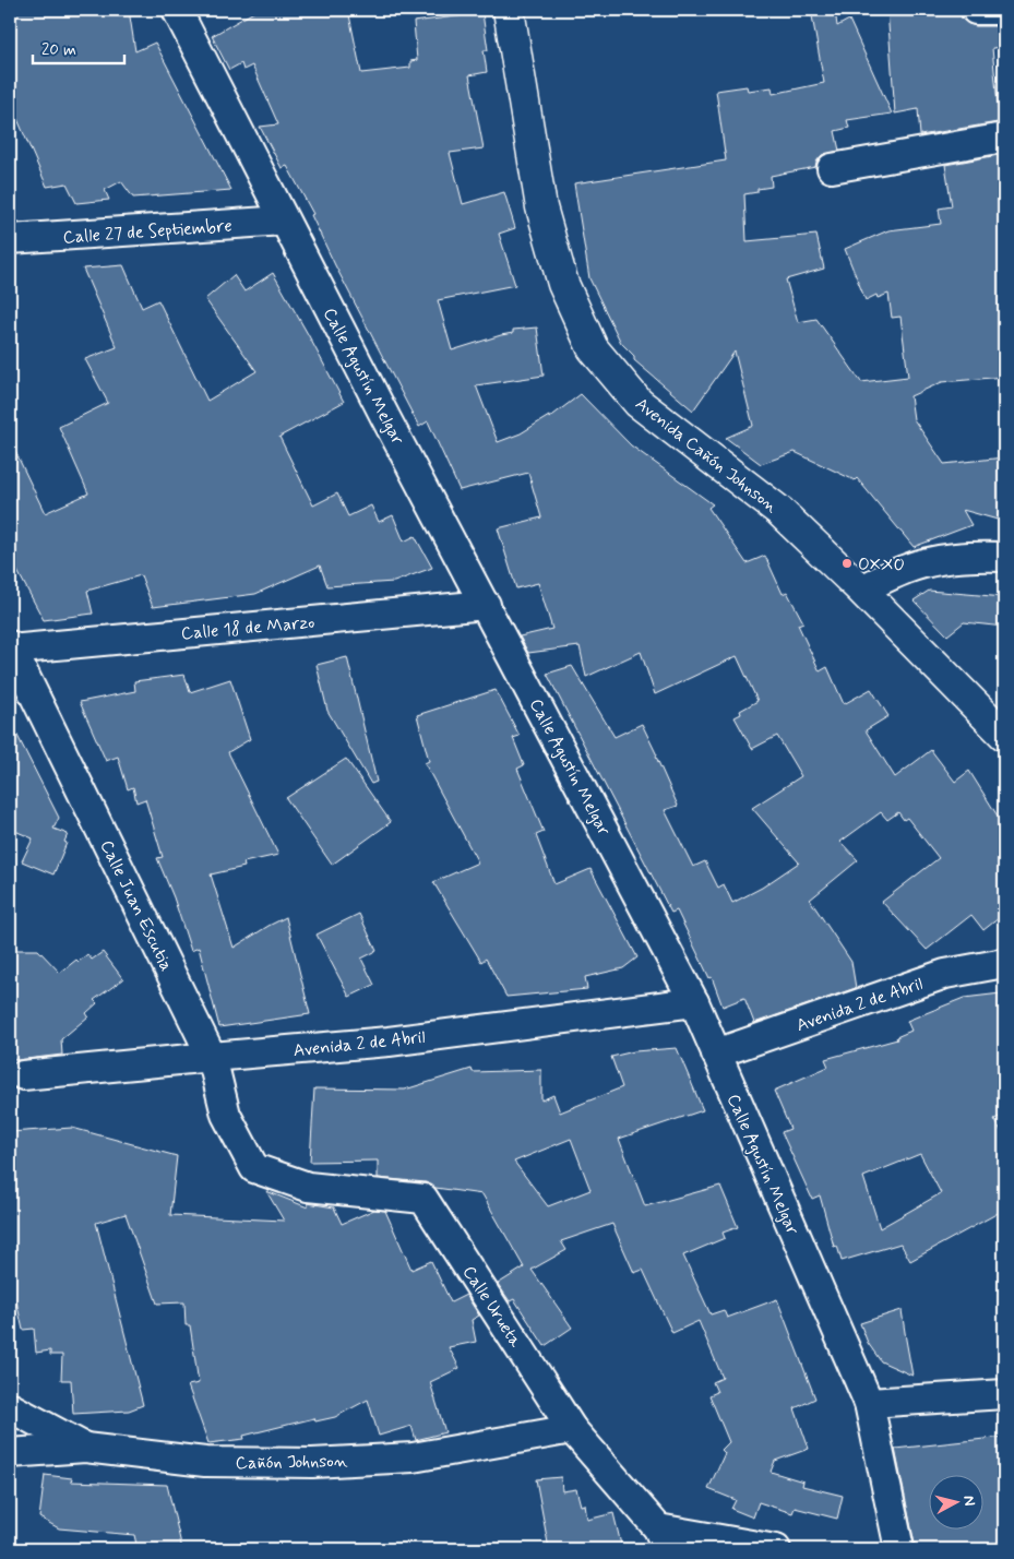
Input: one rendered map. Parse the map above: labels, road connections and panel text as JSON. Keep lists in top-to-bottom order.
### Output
{
  "streets": {
    "main road": ["Avenida Cañón Johnson"],
    "street": [
      "Calle 27 de Septiembre",
      "Calle Agustín Melgar",
      "Calle 18 de Marzo",
      "Calle Juan Escutia",
      "Avenida 2 de Abril",
      "Calle Urueta",
      "Cañón Johnson"
    ]
  },
  "crossings": [
    ["Calle 27 de Septiembre", "Calle Agustín Melgar"],
    ["Calle Agustín Melgar", "Calle 18 de Marzo"],
    ["Calle Agustín Melgar", "Avenida 2 de Abril"],
    ["Calle 18 de Marzo", "Calle Juan Escutia"],
    ["Calle Juan Escutia", "Avenida 2 de Abril"],
    ["Calle Juan Escutia", "Calle Urueta"],
    ["Calle Urueta", "Cañón Johnson"]
  ],
  "places": ["OXXO"],
  "scale_bar": "20 m",
  "north": "right"
}
